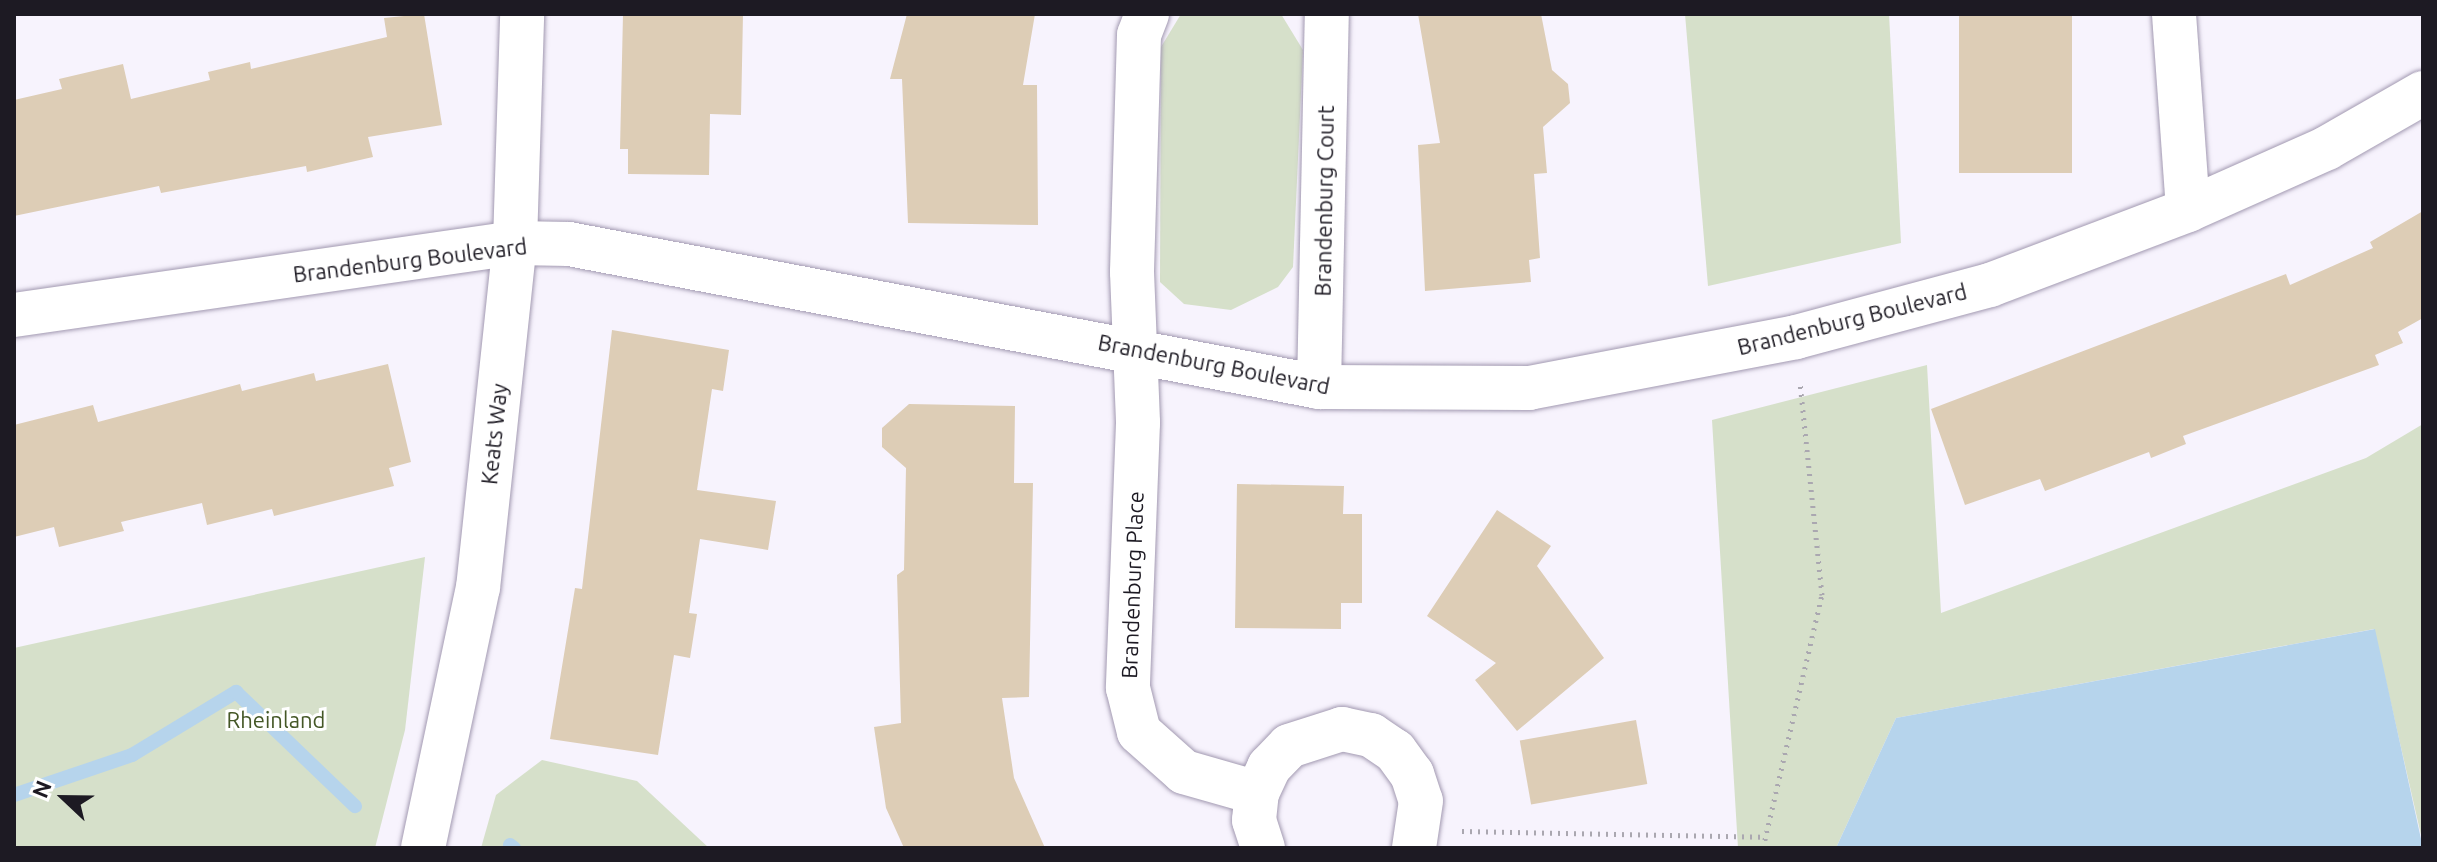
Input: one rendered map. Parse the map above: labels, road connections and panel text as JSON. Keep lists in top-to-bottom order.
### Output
{
  "streets": {
    "street": [
      "Brandenburg Court",
      "Brandenburg Boulevard",
      "Keats Way",
      "Brandenburg Place"
    ]
  },
  "crossings": [
    ["Brandenburg Court", "Brandenburg Boulevard"],
    ["Brandenburg Boulevard", "Keats Way"],
    ["Brandenburg Boulevard", "Brandenburg Place"]
  ],
  "parks": ["Rheinland"],
  "north": "left"
}
